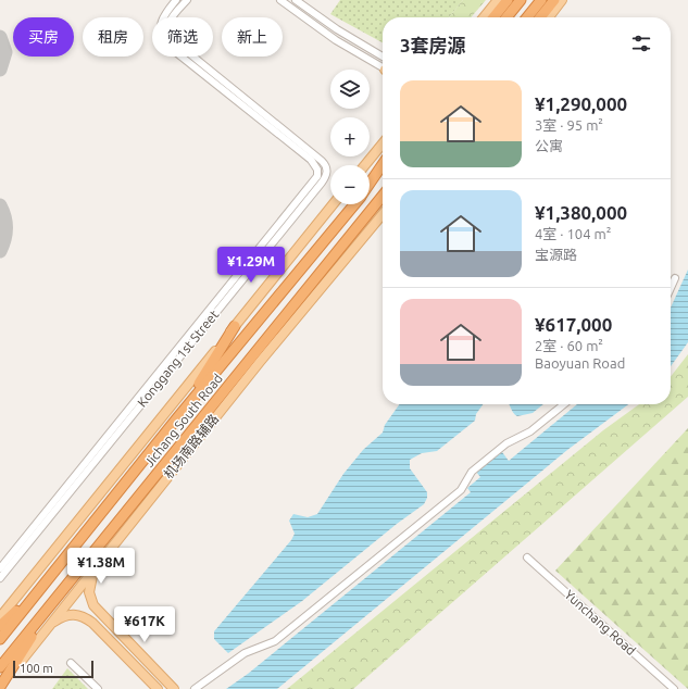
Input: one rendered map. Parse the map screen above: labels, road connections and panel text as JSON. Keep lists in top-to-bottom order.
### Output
{
  "streets": {
    "highway": ["Jichang South Road"],
    "main road": ["机场南路辅路"],
    "street": ["Konggang 1st Street", "Yunchang Road"]
  },
  "scale_bar": "100 m",
  "page": {
    "chip": [
      "买房",
      "租房",
      "筛选",
      "新上"
    ],
    "heading": "3套房源",
    "map_buttons": ["+", "−"],
    "list": [
      {
        "name": "¥1,290,000",
        "note": "3室 · 95 m² · 公寓"
      },
      {
        "name": "¥1,380,000",
        "note": "4室 · 104 m² · 宝源路"
      },
      {
        "name": "¥617,000",
        "note": "2室 · 60 m² · Baoyuan Road"
      }
    ],
    "price": ["¥1.29M", "¥1.38M", "¥617K"],
    "scale": "100 m"
  }
}
